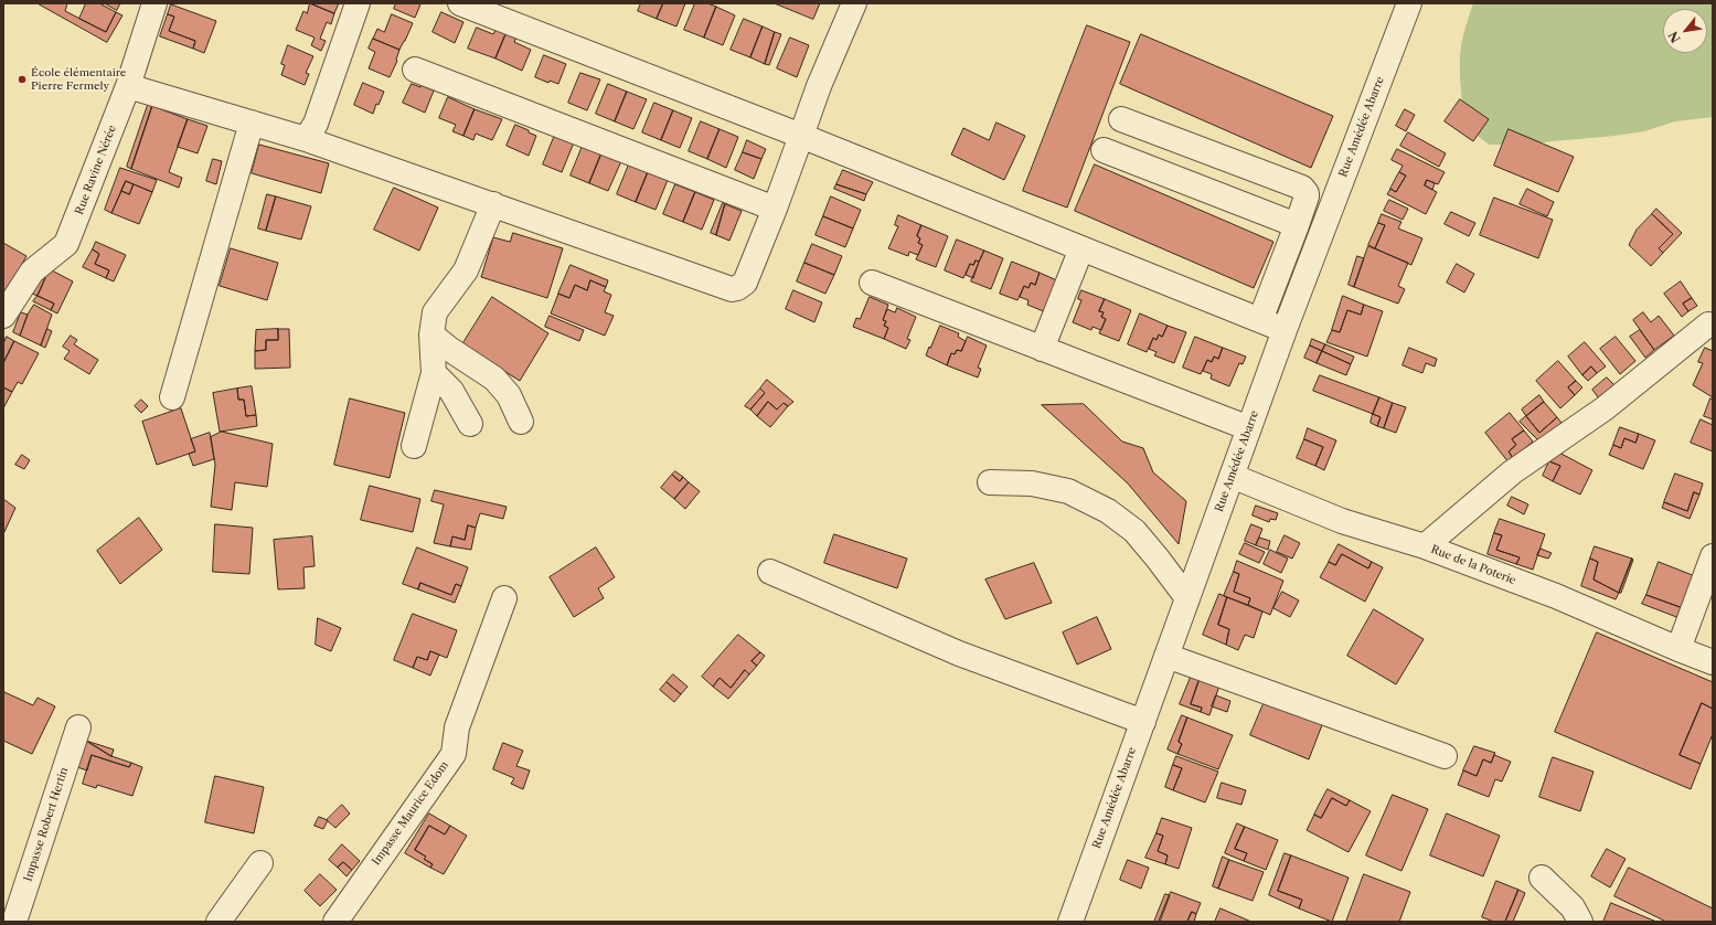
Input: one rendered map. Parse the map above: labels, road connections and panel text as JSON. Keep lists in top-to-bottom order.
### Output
{
  "streets": {
    "street": [
      "Rue Amédée Abarre",
      "Rue Ravine Nérée",
      "Rue de la Poterie",
      "Impasse Maurice Edom",
      "Impasse Robert Hertin"
    ]
  },
  "crossings": [
    ["Rue Amédée Abarre", "Rue de la Poterie"]
  ],
  "places": ["École élémentaire Pierre Fermely"],
  "north": "bottom left"
}
